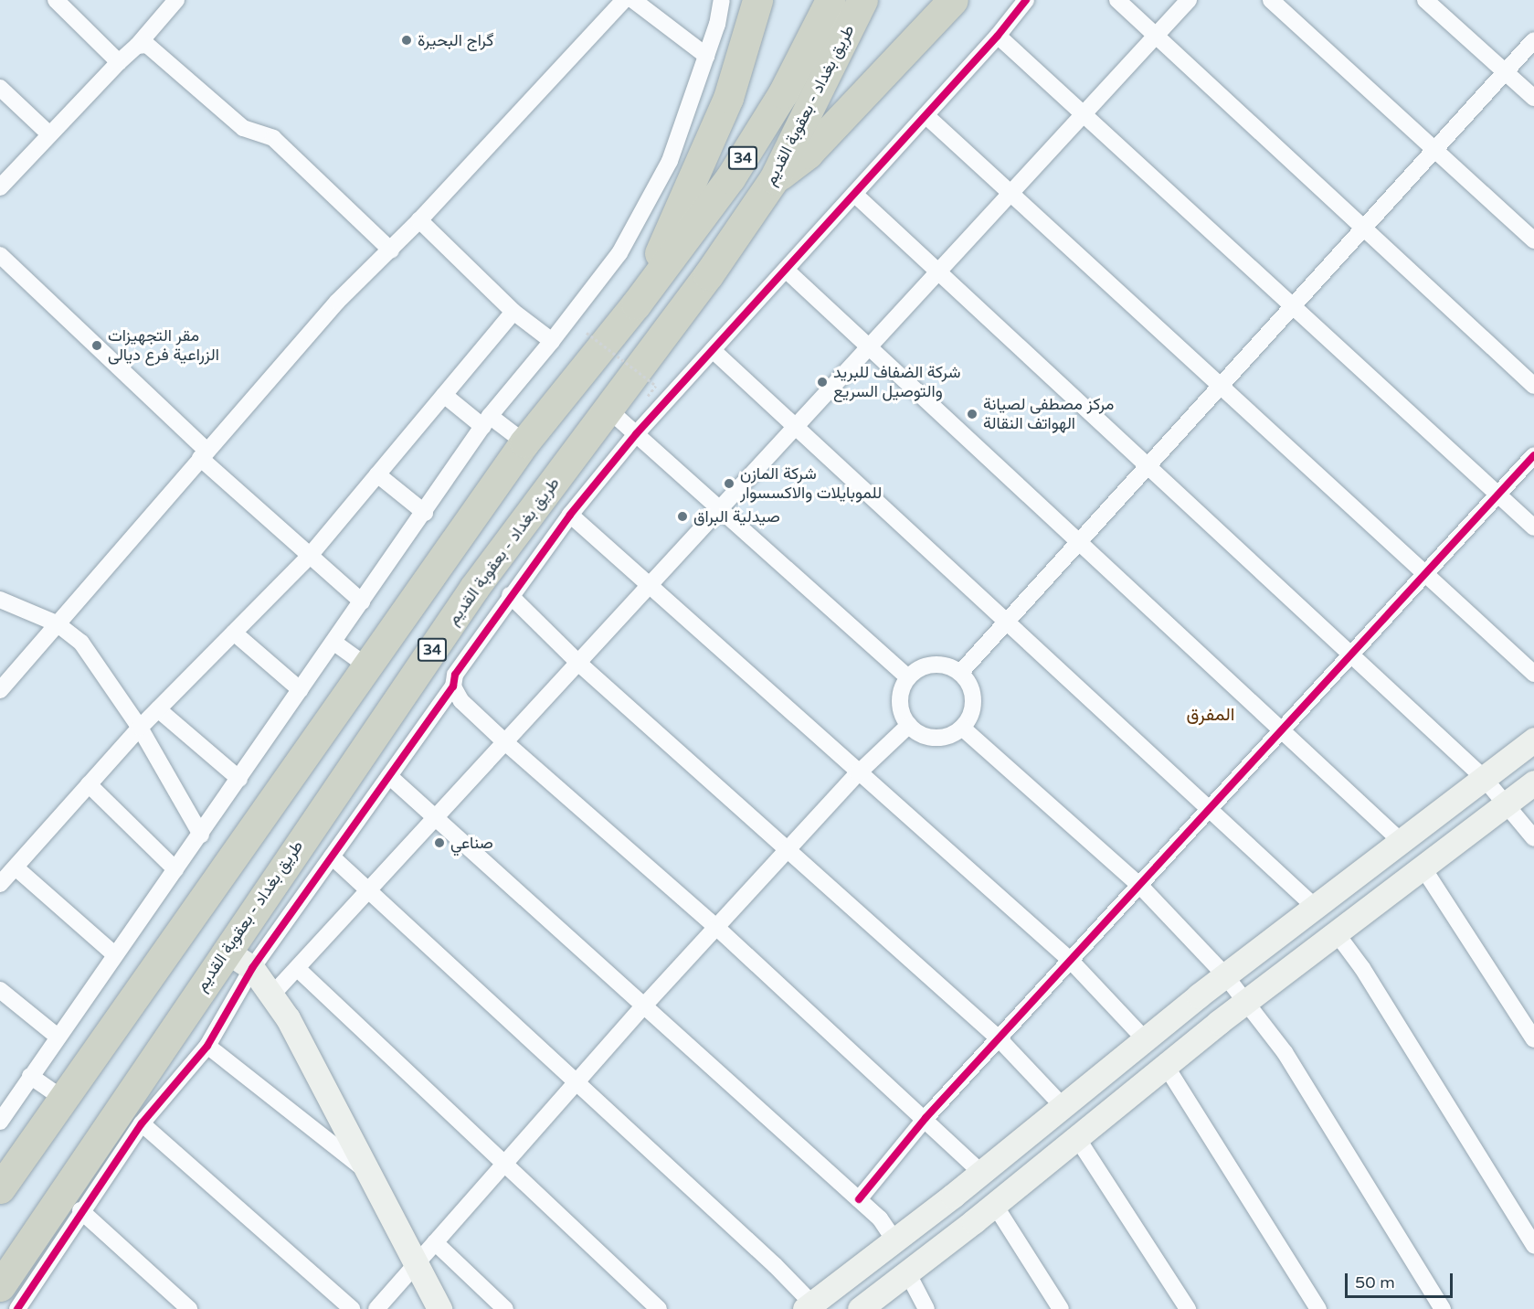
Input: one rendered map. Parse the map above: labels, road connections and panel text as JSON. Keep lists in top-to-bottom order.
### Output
{
  "streets": {
    "highway": ["طريق بغداد - بعقوبة القديم", "34"]
  },
  "districts": ["المفرق"],
  "places": [
    "گراج البحيرة",
    "مقر التجهيزات الزراعية فرع ديالى",
    "شركة الضفاف للبريد والتوصيل السريع",
    "مركز مصطفى لصيانة الهواتف النقالة",
    "شركة المازن للموبايلات والاكسسوار",
    "صيدلية البراق",
    "صناعي"
  ],
  "scale_bar": "50 m"
}
